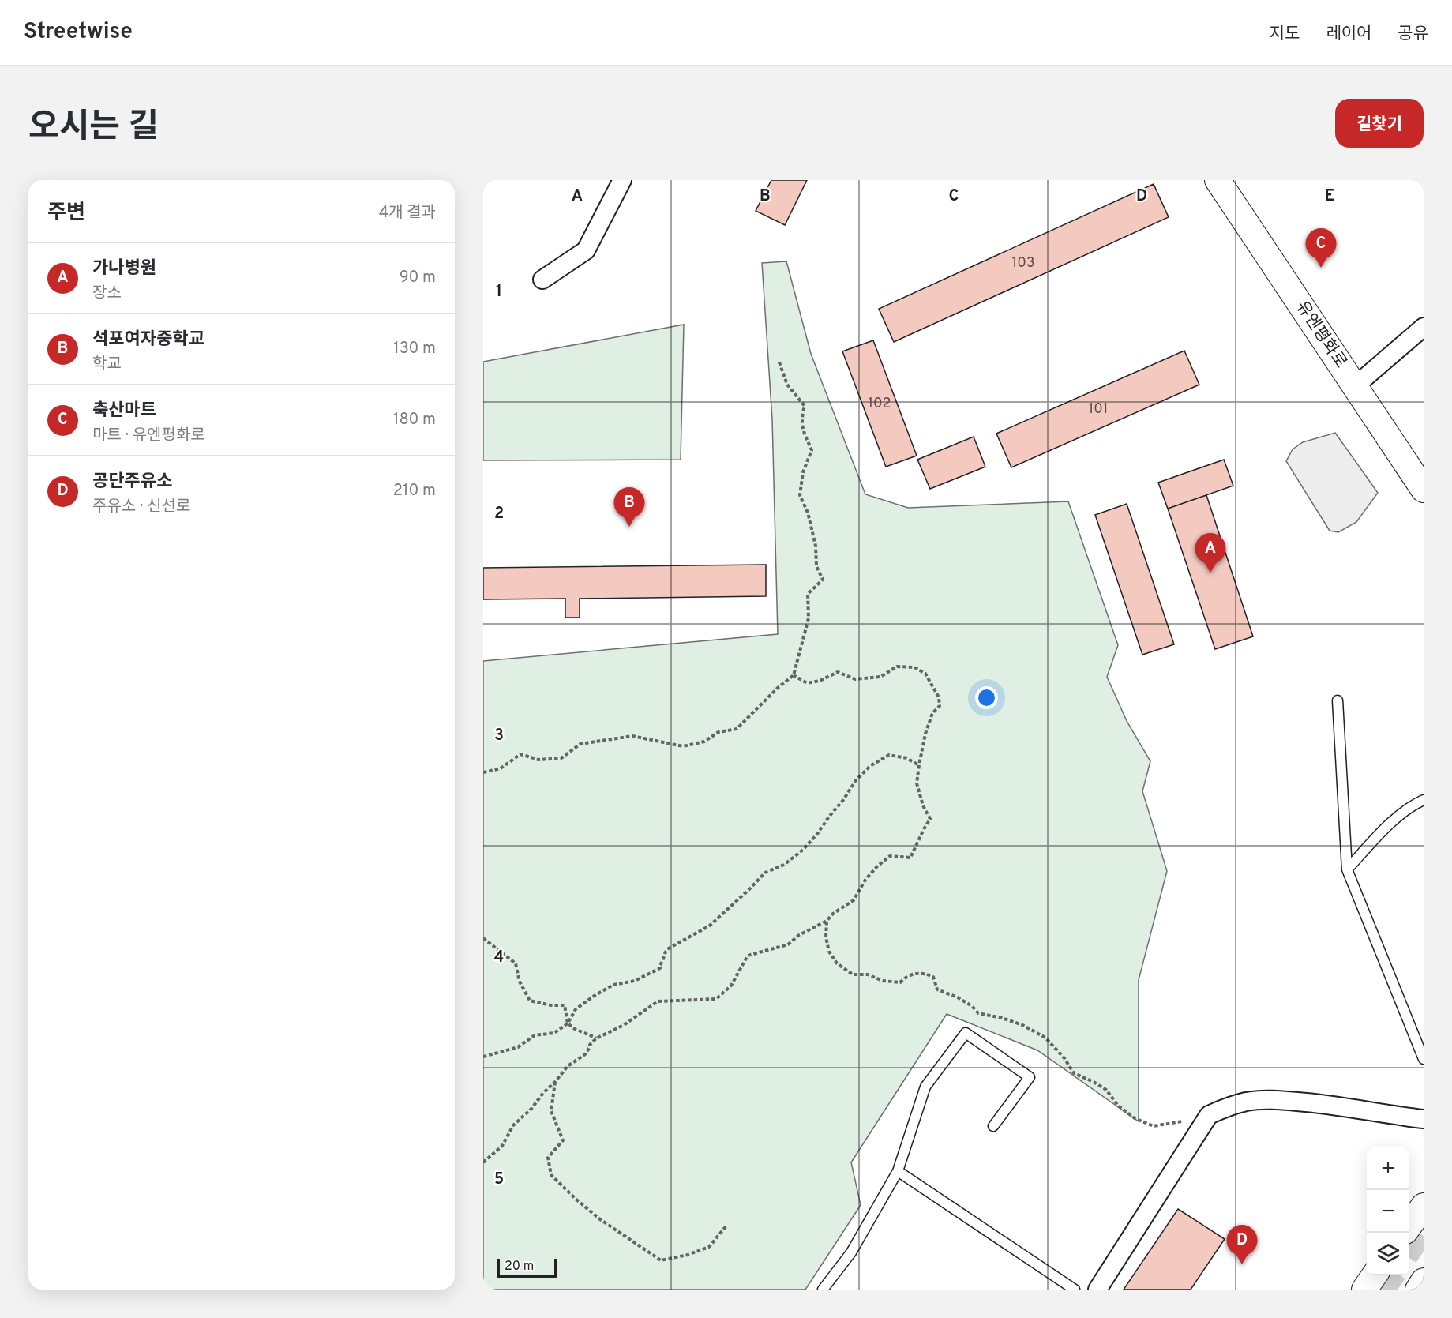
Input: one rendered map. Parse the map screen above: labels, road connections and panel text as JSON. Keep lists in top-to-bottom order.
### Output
{
  "streets": {
    "main road": ["유엔평화로"]
  },
  "house_numbers": ["103", "102", "101"],
  "scale_bar": "20 m",
  "page": {
    "header": "Streetwise",
    "nav": ["지도", "레이어", "공유"],
    "title": "오시는 길",
    "buttons": "길찾기",
    "heading": ["주변", "4개 결과"],
    "pins": [
      "C",
      "B",
      "A",
      "D"
    ],
    "list": [
      {
        "mark": "A",
        "name": "가나병원",
        "note": "장소",
        "value": "90 m"
      },
      {
        "mark": "B",
        "name": "석포여자중학교",
        "note": "학교",
        "value": "130 m"
      },
      {
        "mark": "C",
        "name": "축산마트",
        "note": "마트 · 유엔평화로",
        "value": "180 m"
      },
      {
        "mark": "D",
        "name": "공단주유소",
        "note": "주유소 · 신선로",
        "value": "210 m"
      }
    ],
    "map_buttons": ["+", "−"],
    "scale": "20 m"
  },
  "grid": {
    "columns": [
      "A",
      "B",
      "C",
      "D",
      "E"
    ],
    "rows": [
      "1",
      "2",
      "3",
      "4",
      "5"
    ]
  }
}
